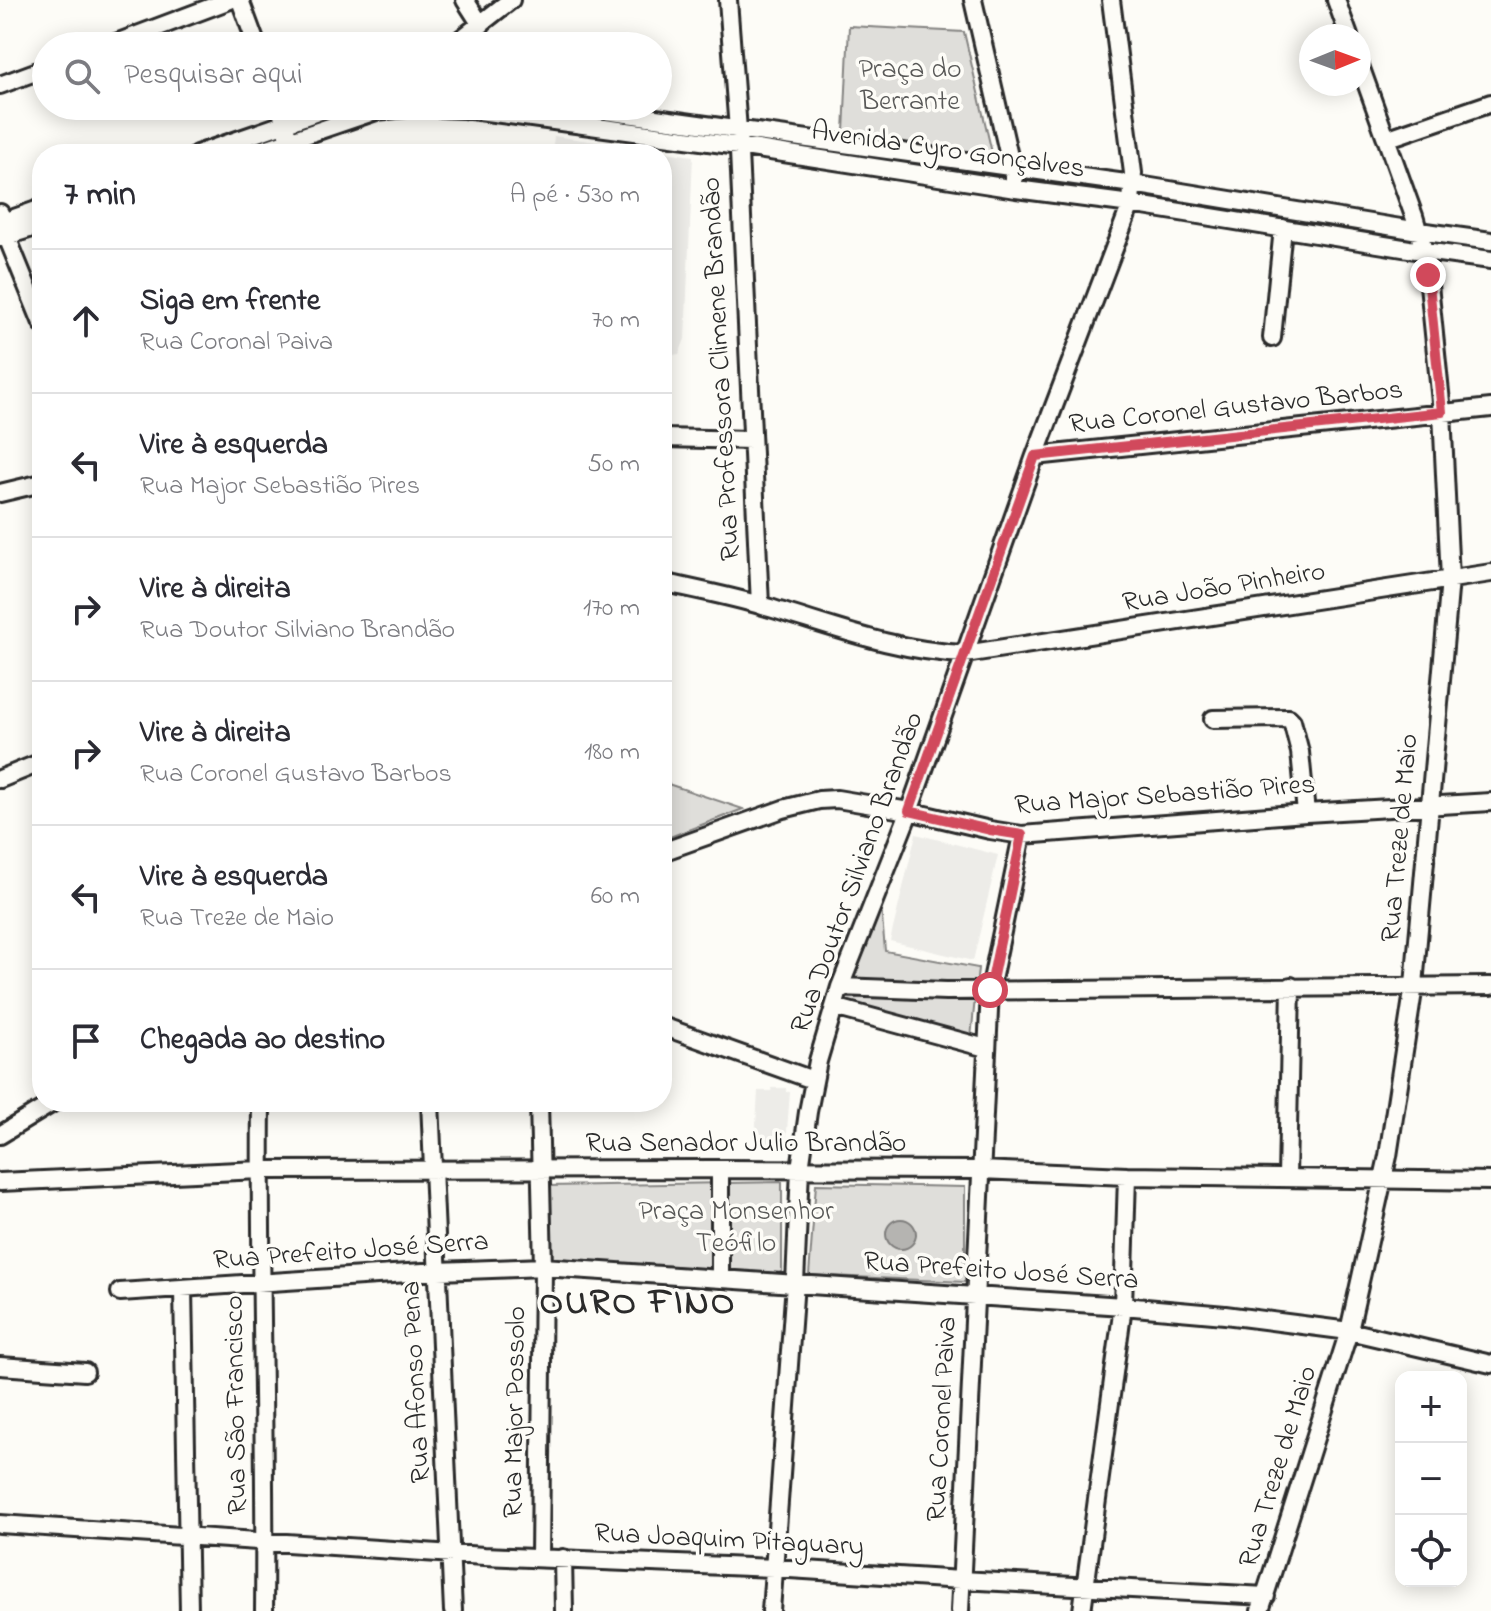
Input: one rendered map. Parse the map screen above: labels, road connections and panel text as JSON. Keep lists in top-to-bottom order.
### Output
{
  "streets": {
    "street": [
      "Avenida Cyro Gonçalves",
      "Rua Professora Climene Brandão",
      "Rua Coronel Gustavo Barbos",
      "Rua João Pinheiro",
      "Rua Major Sebastião Pires",
      "Rua Treze de Maio",
      "Rua Doutor Silviano Brandão",
      "Rua Senador Julio Brandão",
      "Rua Prefeito José Serra",
      "Rua Afonso Pena",
      "Rua São Francisco",
      "Rua Major Possolo",
      "Rua Coronel Paiva",
      "Rua Joaquim Pitaguary"
    ]
  },
  "crossings": [
    ["Avenida Cyro Gonçalves", "Rua Professora Climene Brandão"],
    ["Avenida Cyro Gonçalves", "Rua Treze de Maio"],
    ["Avenida Cyro Gonçalves", "Rua Doutor Silviano Brandão"],
    ["Rua Professora Climene Brandão", "Rua João Pinheiro"],
    ["Rua Coronel Gustavo Barbos", "Rua Treze de Maio"],
    ["Rua Coronel Gustavo Barbos", "Rua Doutor Silviano Brandão"],
    ["Rua João Pinheiro", "Rua Treze de Maio"],
    ["Rua João Pinheiro", "Rua Doutor Silviano Brandão"],
    ["Rua Major Sebastião Pires", "Rua Treze de Maio"],
    ["Rua Major Sebastião Pires", "Rua Doutor Silviano Brandão"],
    ["Rua Major Sebastião Pires", "Rua Coronel Paiva"],
    ["Rua Treze de Maio", "Rua Senador Julio Brandão"],
    ["Rua Treze de Maio", "Rua Prefeito José Serra"],
    ["Rua Treze de Maio", "Rua Joaquim Pitaguary"],
    ["Rua Doutor Silviano Brandão", "Rua Senador Julio Brandão"],
    ["Rua Doutor Silviano Brandão", "Rua Prefeito José Serra"],
    ["Rua Doutor Silviano Brandão", "Rua Joaquim Pitaguary"],
    ["Rua Senador Julio Brandão", "Rua Afonso Pena"],
    ["Rua Senador Julio Brandão", "Rua São Francisco"],
    ["Rua Senador Julio Brandão", "Rua Coronel Paiva"],
    ["Rua Prefeito José Serra", "Rua Afonso Pena"],
    ["Rua Prefeito José Serra", "Rua São Francisco"],
    ["Rua Prefeito José Serra", "Rua Major Possolo"],
    ["Rua Prefeito José Serra", "Rua Coronel Paiva"],
    ["Rua Afonso Pena", "Rua Joaquim Pitaguary"],
    ["Rua São Francisco", "Rua Joaquim Pitaguary"],
    ["Rua Major Possolo", "Rua Joaquim Pitaguary"],
    ["Rua Coronel Paiva", "Rua Joaquim Pitaguary"]
  ],
  "districts": ["OURO FINO"],
  "parks": ["Praça do Berrante", "Praça Monsenhor Teófilo"],
  "north": "right",
  "page": {
    "search": "Pesquisar aqui",
    "heading": ["7 min", "A pé · 530 m"],
    "list": [
      ["Siga em frente", "Rua Coronal Paiva", "70 m"],
      ["Vire à esquerda", "Rua Major Sebastião Pires", "50 m"],
      ["Vire à direita", "Rua Doutor Silviano Brandão", "170 m"],
      ["Vire à direita", "Rua Coronel Gustavo Barbos", "180 m"],
      ["Vire à esquerda", "Rua Treze de Maio", "60 m"],
      "Chegada ao destino"
    ],
    "map_buttons": ["+", "−"]
  }
}
